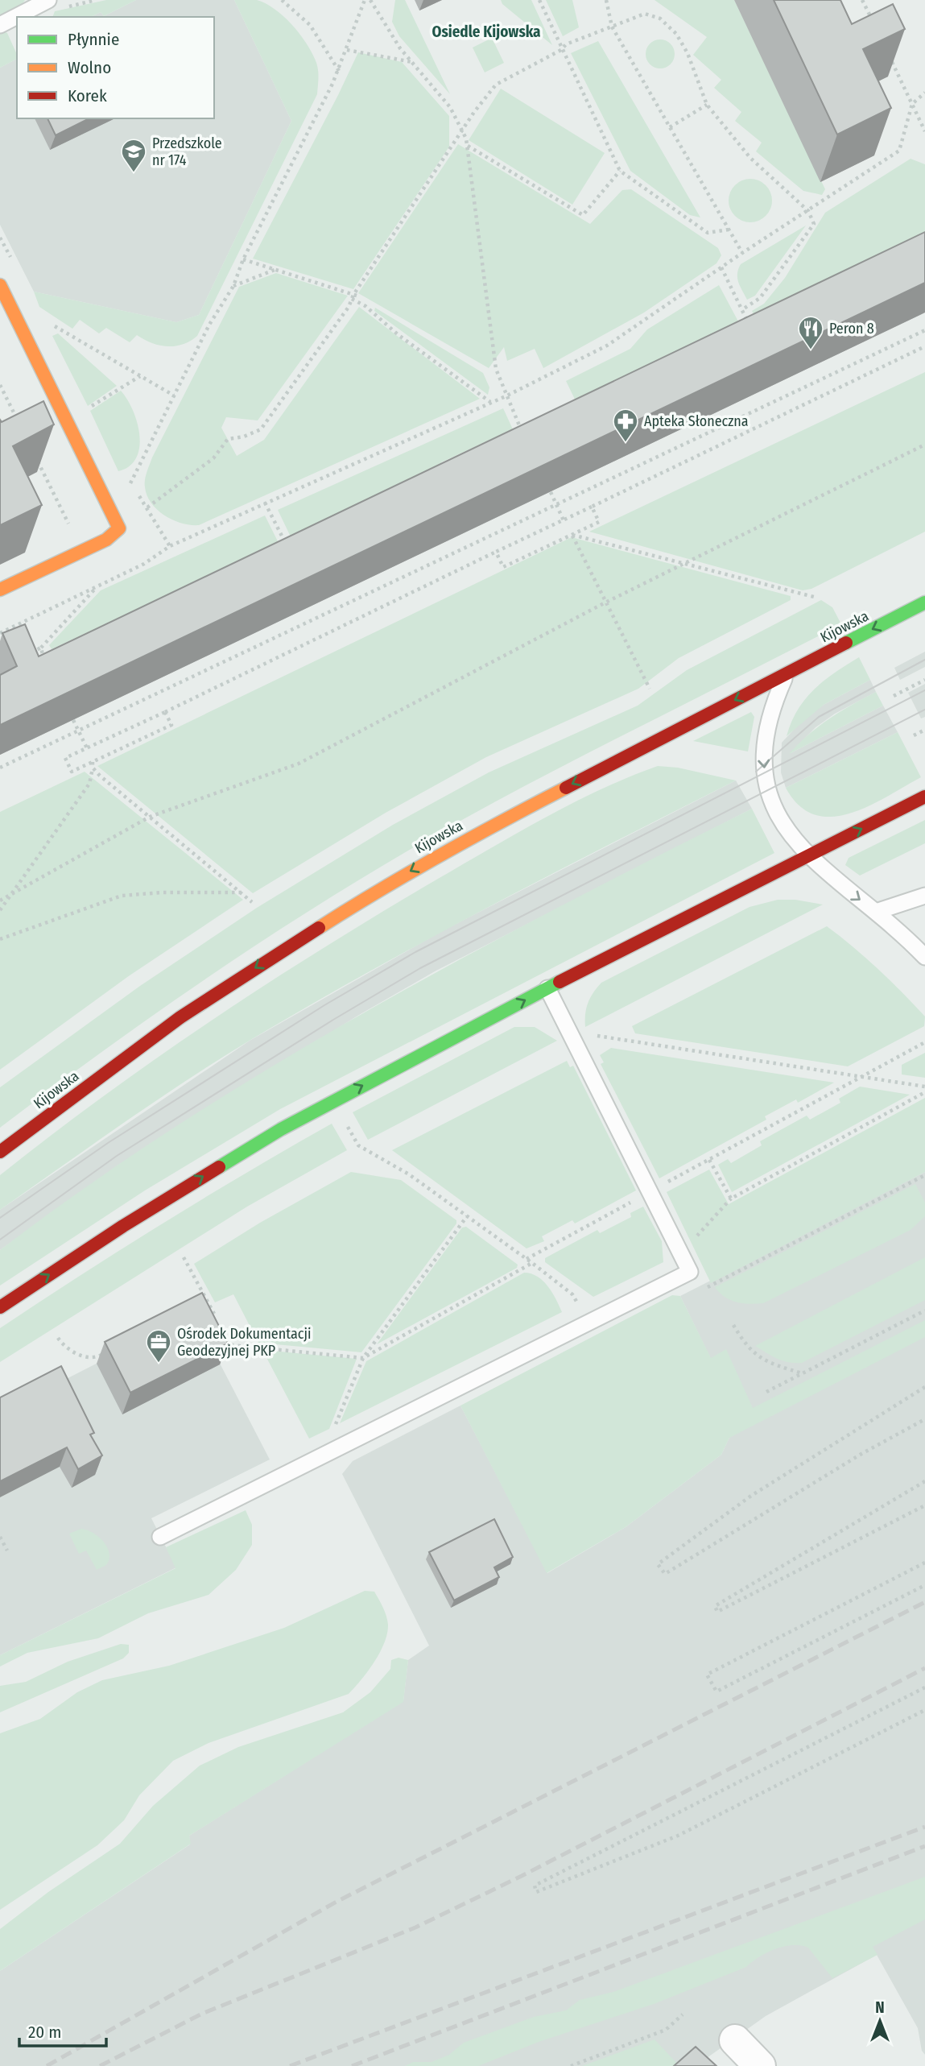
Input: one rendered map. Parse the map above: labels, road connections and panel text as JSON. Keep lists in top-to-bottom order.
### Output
{
  "streets": {
    "street": ["Kijowska"]
  },
  "one_way": ["Kijowska"],
  "districts": ["Osiedle Kijowska"],
  "places": {
    "school or university": ["Przedszkole nr 174"],
    "restaurant": ["Peron 8"],
    "pharmacy": ["Apteka Słoneczna"],
    "office": ["Ośrodek Dokumentacji Geodezyjnej PKP"]
  },
  "legend": ["Płynnie", "Wolno", "Korek"],
  "scale_bar": "20 m",
  "north": "top"
}
